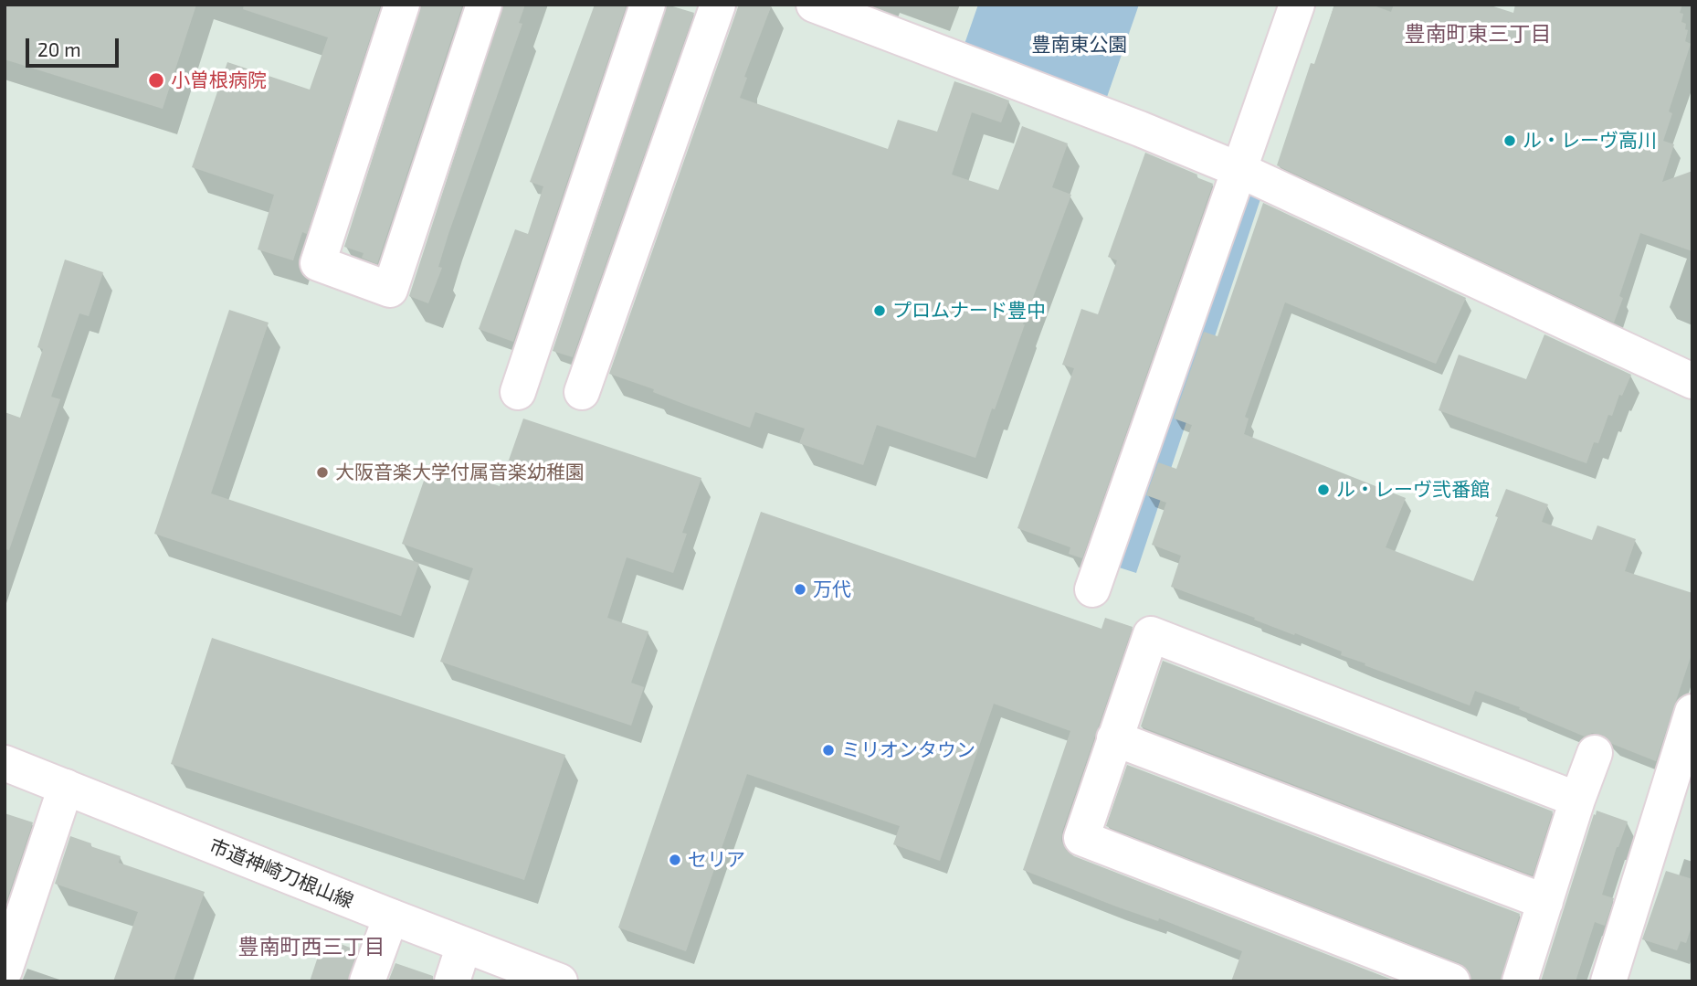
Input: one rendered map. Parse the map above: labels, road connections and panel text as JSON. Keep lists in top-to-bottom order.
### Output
{
  "streets": {
    "street": ["市道神崎刀根山線"]
  },
  "districts": ["豊南町東三丁目", "豊南町西三丁目"],
  "parks": ["豊南東公園"],
  "places": [
    "小曽根病院",
    "ル・レーヴ高川",
    "プロムナード豊中",
    "大阪音楽大学付属音楽幼稚園",
    "ル・レーヴ弐番館",
    "万代",
    "ミリオンタウン",
    "セリア"
  ],
  "scale_bar": "20 m"
}
